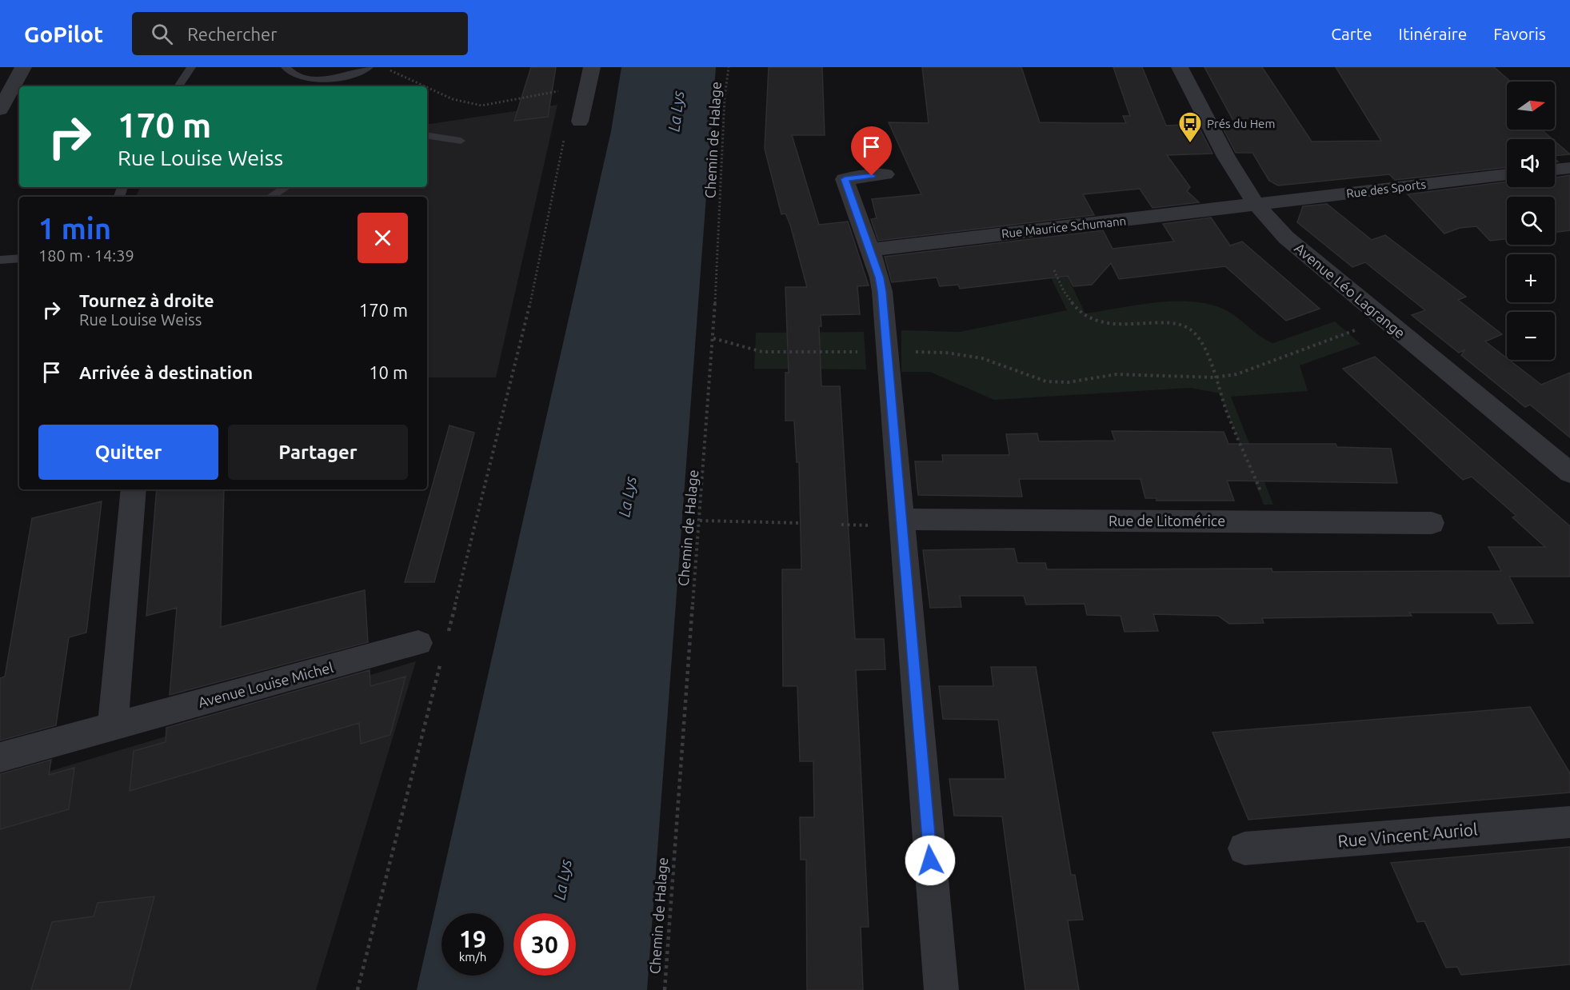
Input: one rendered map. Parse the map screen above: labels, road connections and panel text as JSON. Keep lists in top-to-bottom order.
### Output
{
  "streets": {
    "street": [
      "Rue des Sports",
      "Rue Maurice Schumann",
      "Avenue Léo Lagrange",
      "Rue de Litomérice",
      "Avenue Louise Michel",
      "Rue Vincent Auriol"
    ],
    "path": ["Chemin de Halage"]
  },
  "crossings": [
    ["Rue des Sports", "Rue Maurice Schumann"],
    ["Rue des Sports", "Avenue Léo Lagrange"],
    ["Rue Maurice Schumann", "Avenue Léo Lagrange"]
  ],
  "water": ["La Lys"],
  "places": {
    "bus stop": ["Prés du Hem"]
  },
  "north": "right",
  "page": {
    "header": "GoPilot",
    "search": "Rechercher",
    "nav": ["Carte", "Itinéraire", "Favoris"],
    "map_buttons": ["+", "−"],
    "turn": ["170 m", "Rue Louise Weiss"],
    "heading": ["1 min", "180 m · 14:39"],
    "list": [
      {
        "name": "Tournez à droite",
        "note": "Rue Louise Weiss",
        "value": "170 m"
      },
      {
        "name": "Arrivée à destination",
        "value": "10 m"
      }
    ],
    "buttons": ["Quitter", "Partager"],
    "speed": "19 km/h",
    "limit": "30"
  }
}
